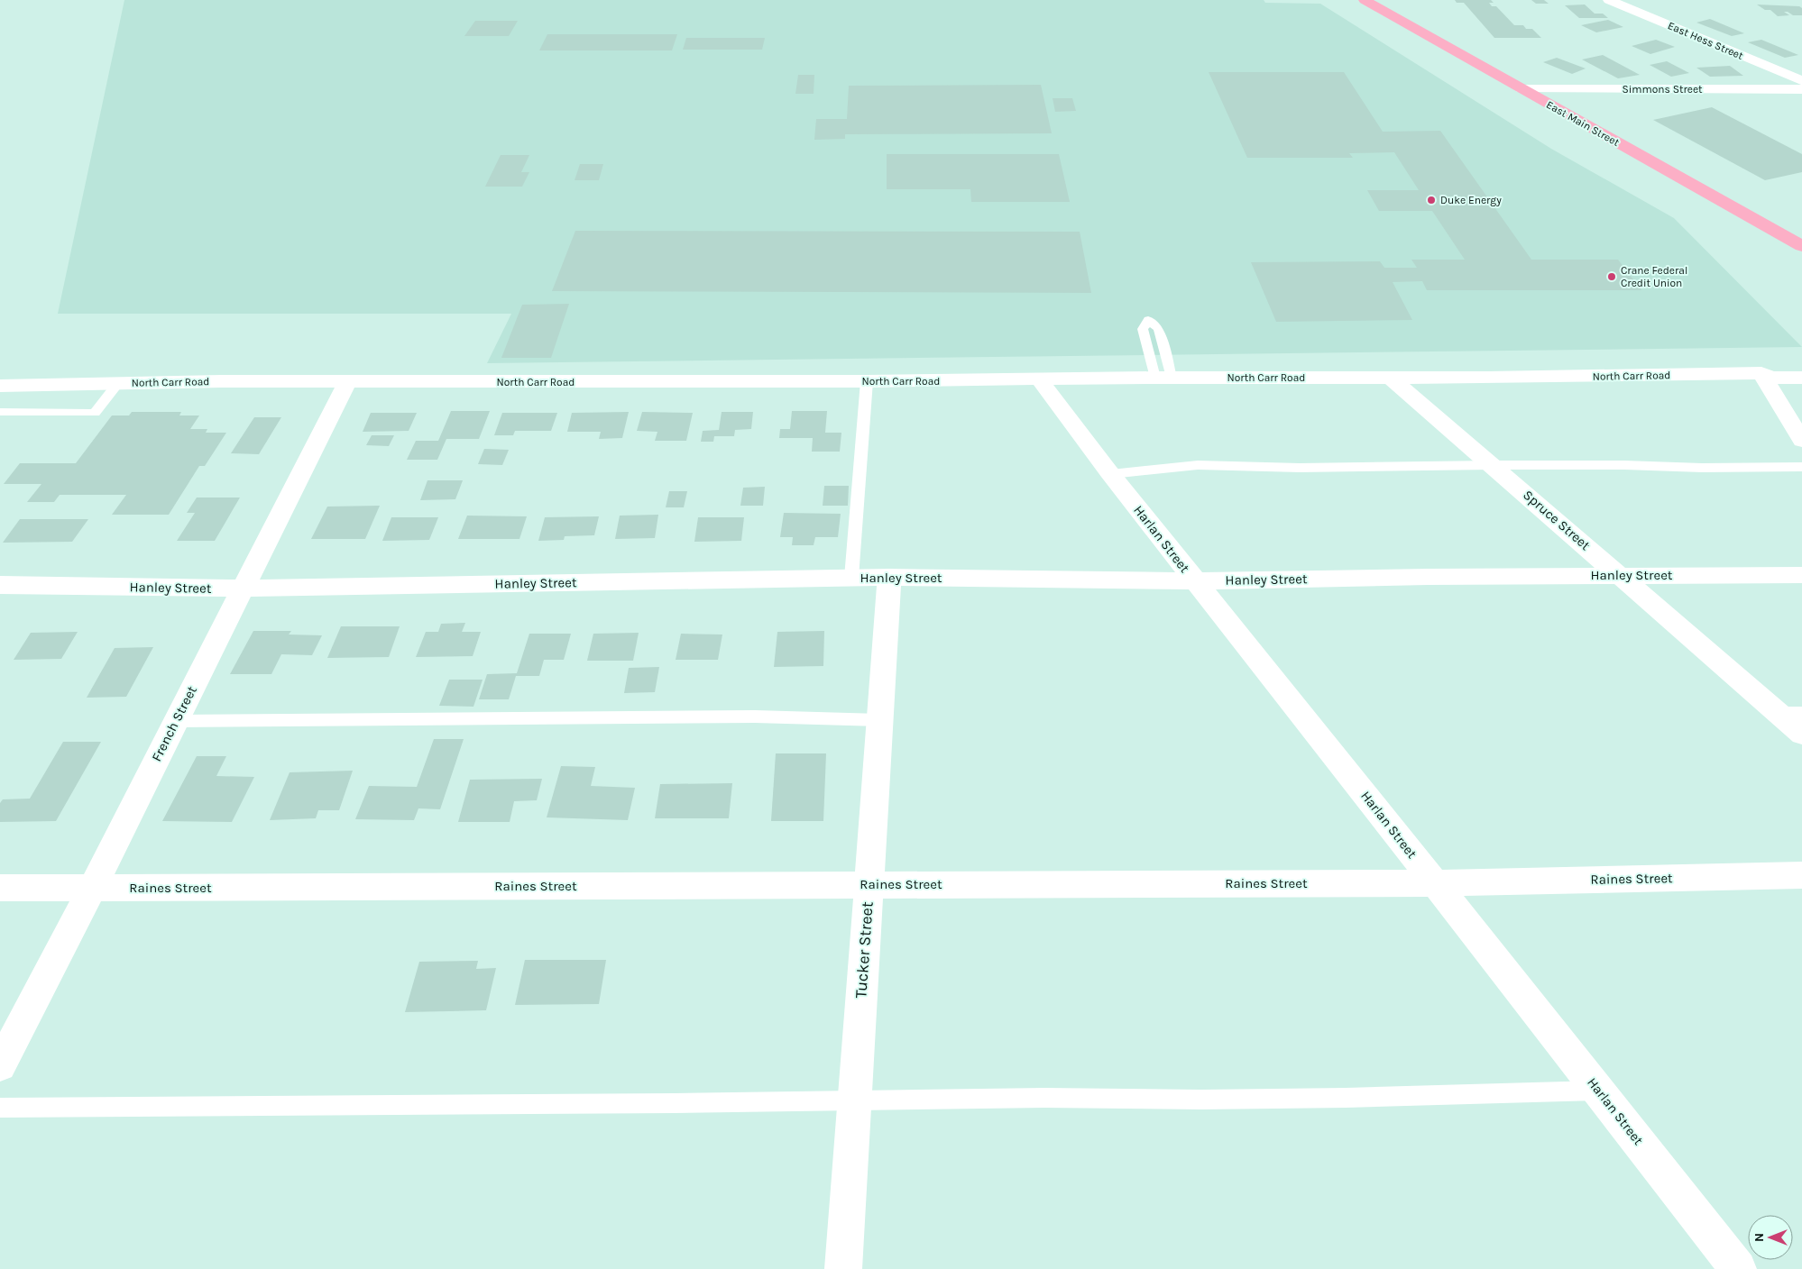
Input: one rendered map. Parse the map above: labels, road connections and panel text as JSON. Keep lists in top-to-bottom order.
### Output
{
  "streets": {
    "main road": ["East Main Street"],
    "street": [
      "East Hess Street",
      "Simmons Street",
      "North Carr Road",
      "Spruce Street",
      "Harlan Street",
      "Hanley Street",
      "French Street",
      "Raines Street",
      "Tucker Street"
    ]
  },
  "crossings": [
    ["Simmons Street", "East Main Street"],
    ["North Carr Road", "Spruce Street"],
    ["North Carr Road", "Harlan Street"],
    ["North Carr Road", "French Street"],
    ["Spruce Street", "Hanley Street"],
    ["Harlan Street", "Hanley Street"],
    ["Harlan Street", "Raines Street"],
    ["Hanley Street", "French Street"],
    ["Hanley Street", "Tucker Street"],
    ["French Street", "Raines Street"],
    ["Raines Street", "Tucker Street"]
  ],
  "places": ["Duke Energy", "Crane Federal Credit Union"],
  "north": "left"
}
